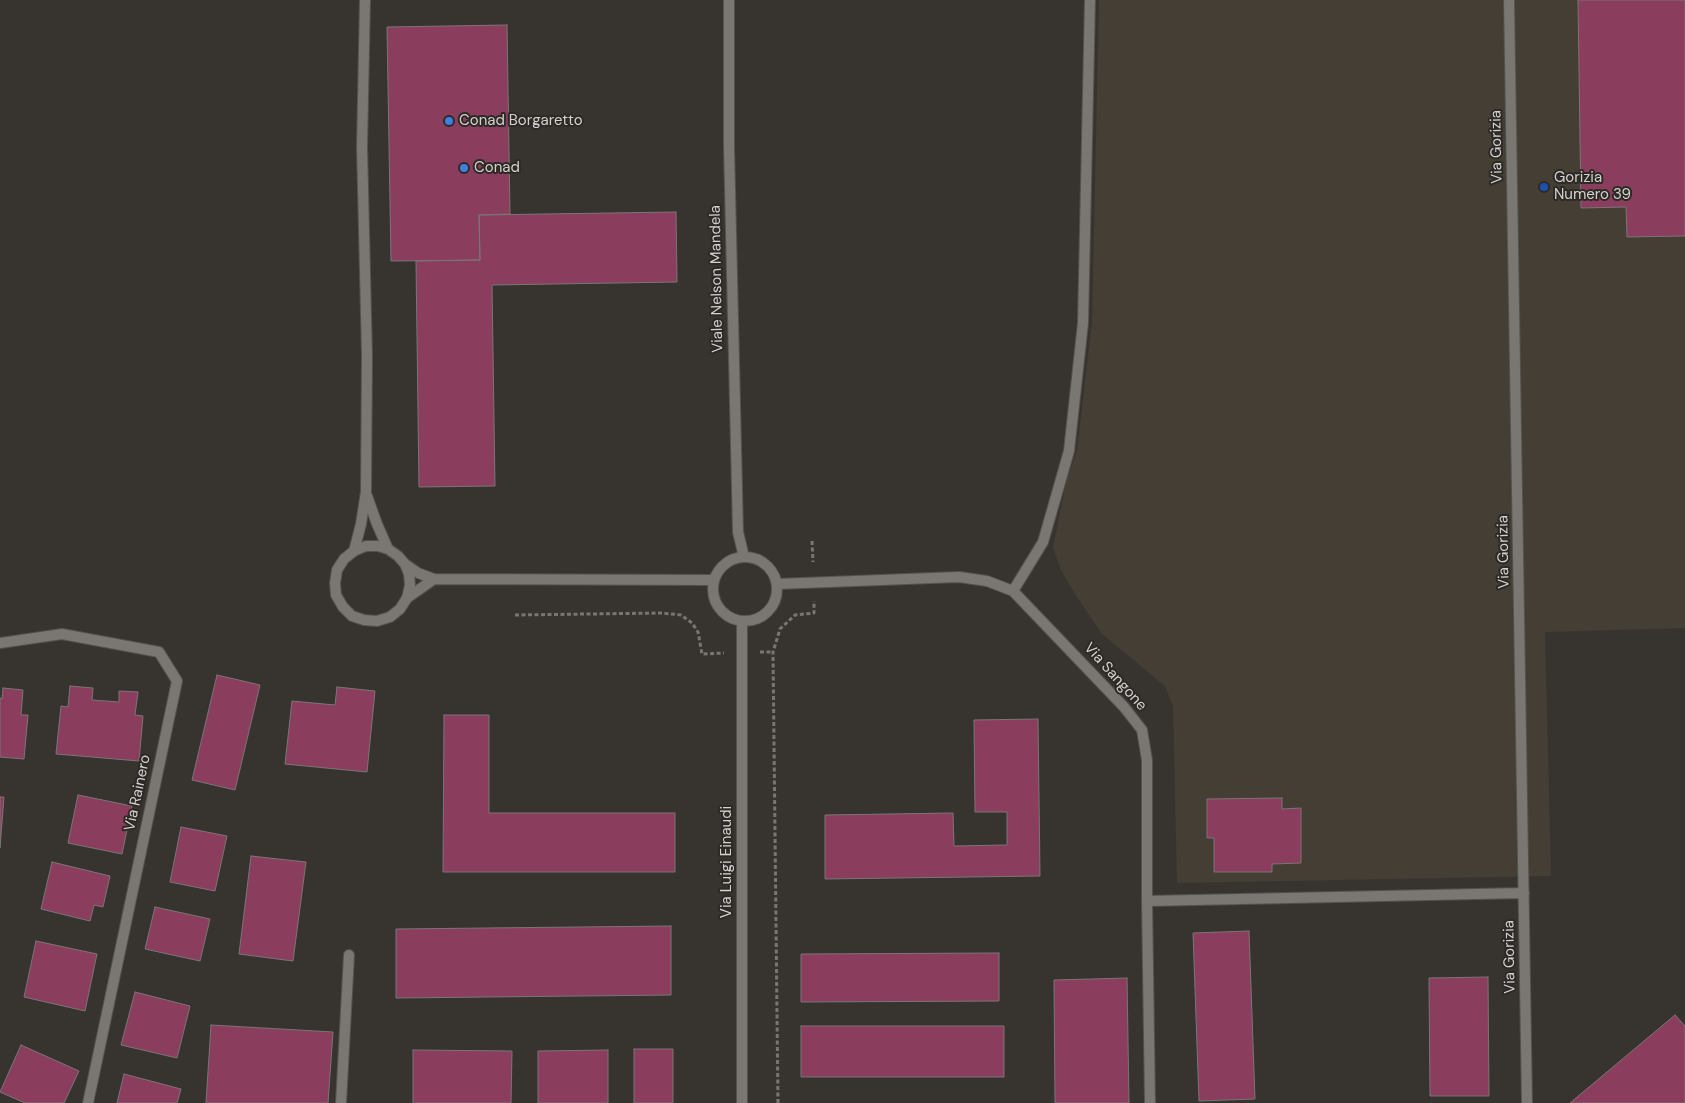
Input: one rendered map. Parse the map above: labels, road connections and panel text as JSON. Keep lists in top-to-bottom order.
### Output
{
  "streets": {
    "street": [
      "Via Gorizia",
      "Viale Nelson Mandela",
      "Via Sangone",
      "Via Rainero",
      "Via Luigi Einaudi"
    ]
  },
  "crossings": [
    ["Viale Nelson Mandela", "Via Sangone"],
    ["Viale Nelson Mandela", "Via Luigi Einaudi"],
    ["Via Sangone", "Via Luigi Einaudi"]
  ],
  "places": ["Conad Borgaretto", "Conad", "Gorizia Numero 39"]
}
